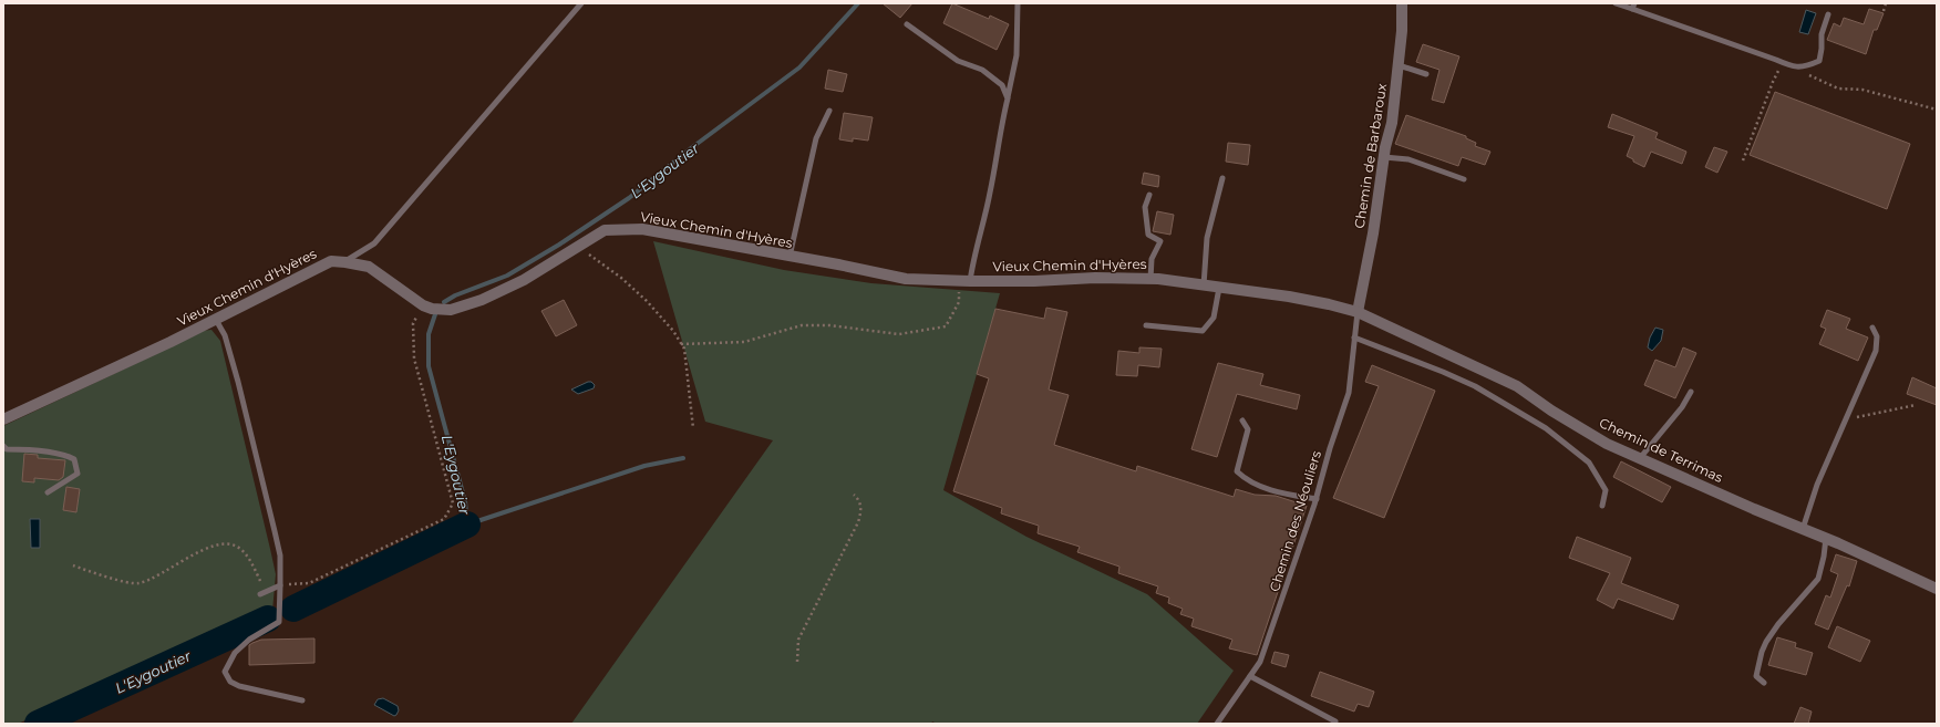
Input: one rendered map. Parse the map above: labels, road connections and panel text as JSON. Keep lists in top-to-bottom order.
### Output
{
  "streets": {
    "street": ["Chemin de Barbaroux", "Vieux Chemin d'Hyères", "Chemin de Terrimas"],
    "lane": ["Chemin des Néouliers"]
  },
  "crossings": [
    ["Chemin de Barbaroux", "Vieux Chemin d'Hyères"],
    ["Chemin de Barbaroux", "Chemin de Terrimas"],
    ["Chemin de Barbaroux", "Chemin des Néouliers"],
    ["Vieux Chemin d'Hyères", "Chemin de Terrimas"],
    ["Vieux Chemin d'Hyères", "Chemin des Néouliers"],
    ["Chemin de Terrimas", "Chemin des Néouliers"]
  ],
  "water": ["L'Eygoutier"]
}
